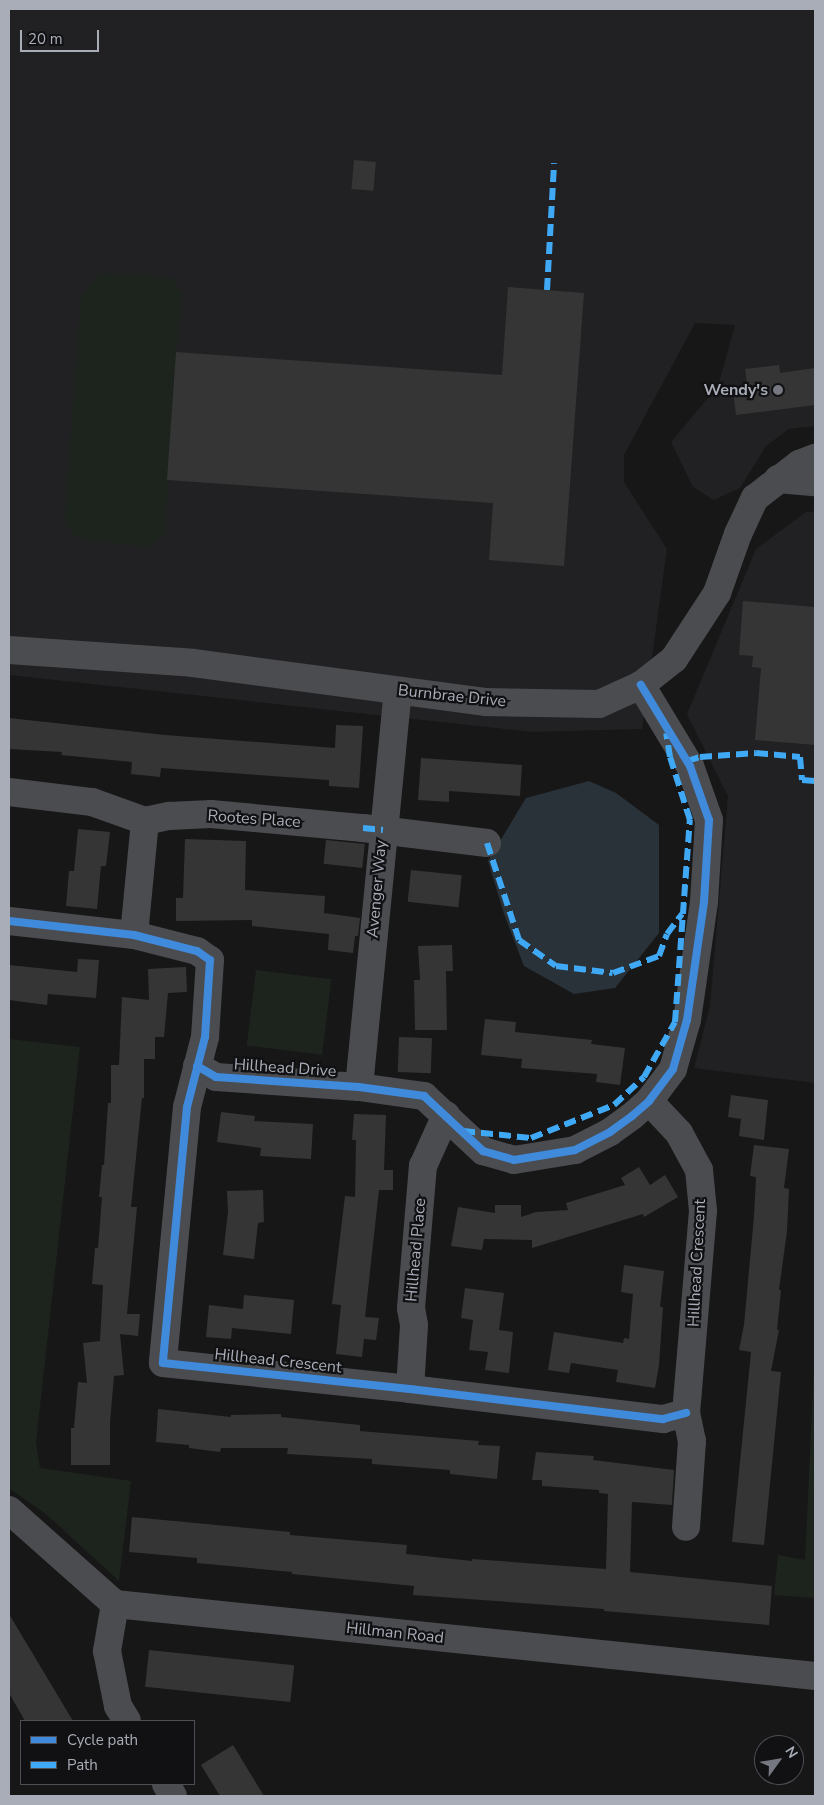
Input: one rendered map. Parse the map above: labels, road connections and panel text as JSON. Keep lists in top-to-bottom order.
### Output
{
  "streets": {
    "street": [
      "Burnbrae Drive",
      "Rootes Place",
      "Avenger Way",
      "Hillhead Drive",
      "Hillhead Place",
      "Hillhead Crescent",
      "Hillman Road"
    ]
  },
  "crossings": [
    ["Burnbrae Drive", "Avenger Way"],
    ["Burnbrae Drive", "Hillhead Drive"],
    ["Rootes Place", "Avenger Way"],
    ["Avenger Way", "Hillhead Drive"],
    ["Hillhead Drive", "Hillhead Place"],
    ["Hillhead Drive", "Hillhead Crescent"],
    ["Hillhead Place", "Hillhead Crescent"]
  ],
  "places": ["Wendy's"],
  "legend": ["Cycle path", "Path"],
  "scale_bar": "20 m",
  "north": "top right"
}
